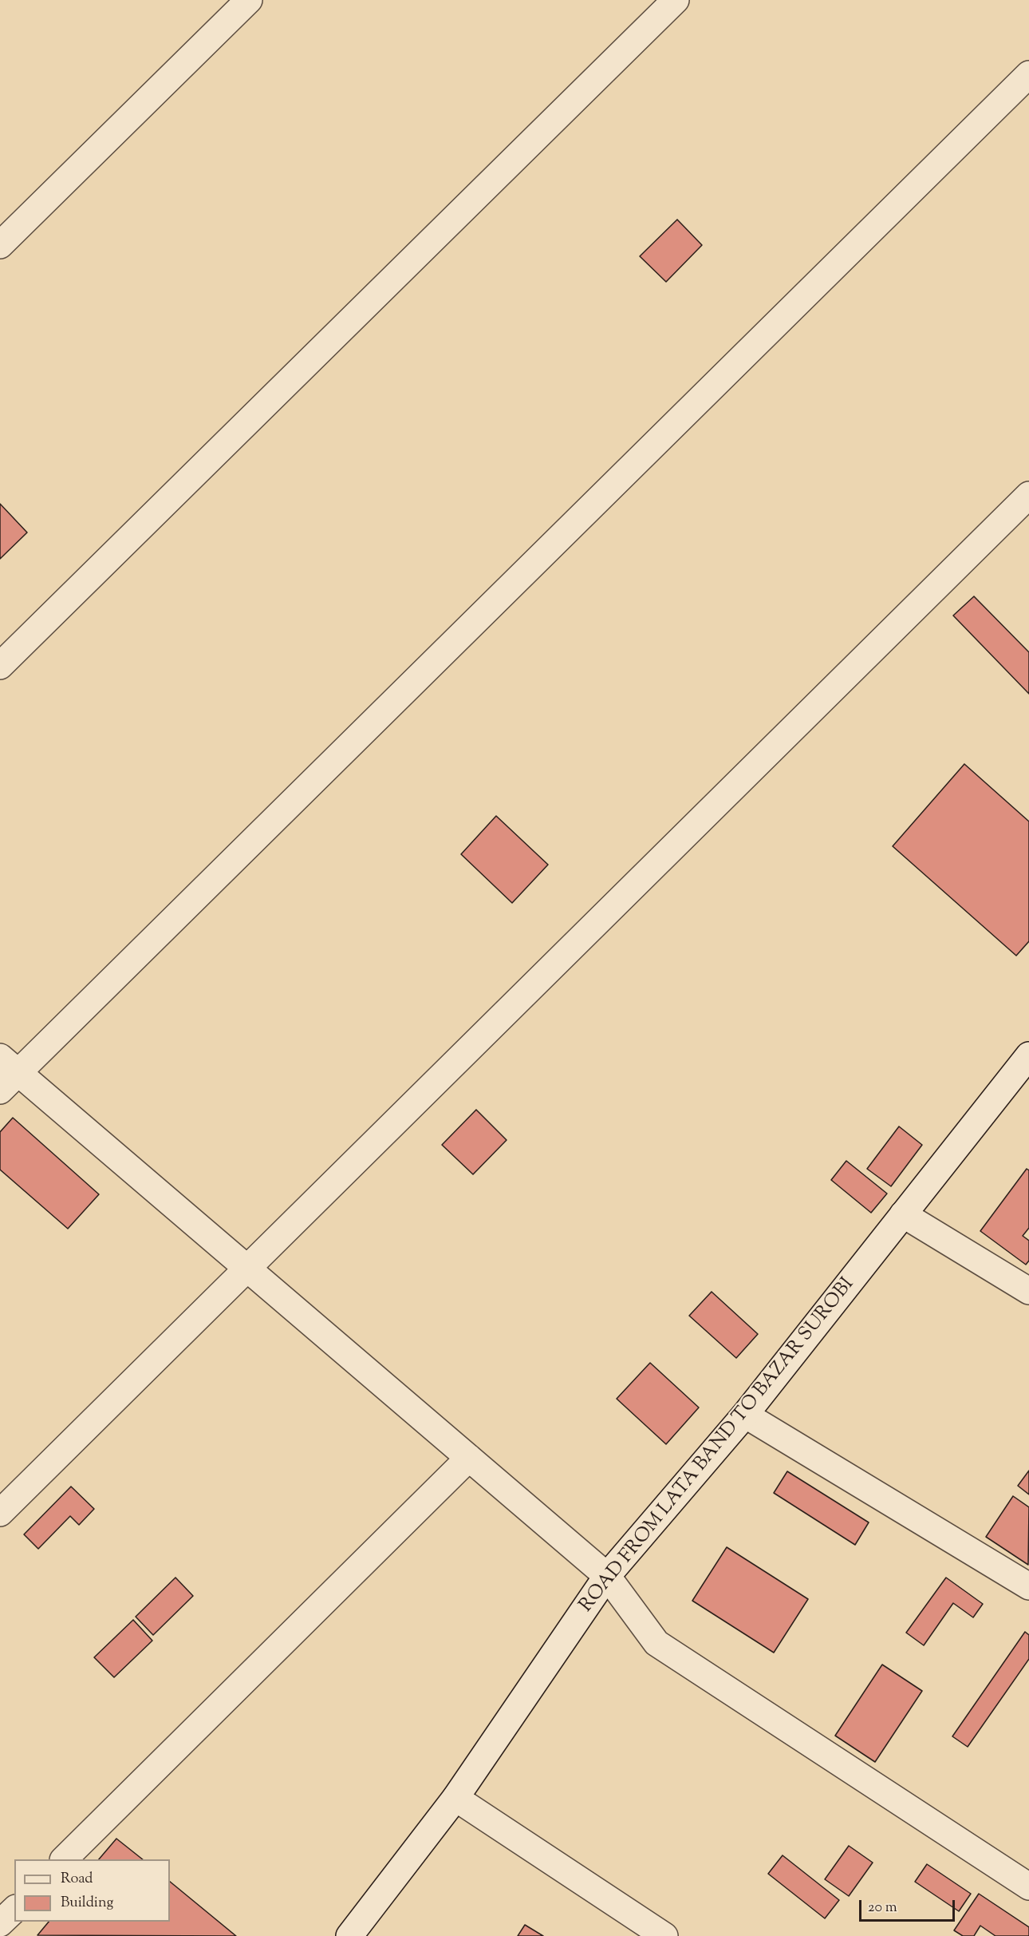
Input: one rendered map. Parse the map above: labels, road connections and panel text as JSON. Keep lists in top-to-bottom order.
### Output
{
  "streets": {
    "street": ["ROAD FROM LATA BAND TO BAZAR SUROBI"]
  },
  "legend": ["Road", "Building"],
  "scale_bar": "20 m"
}
